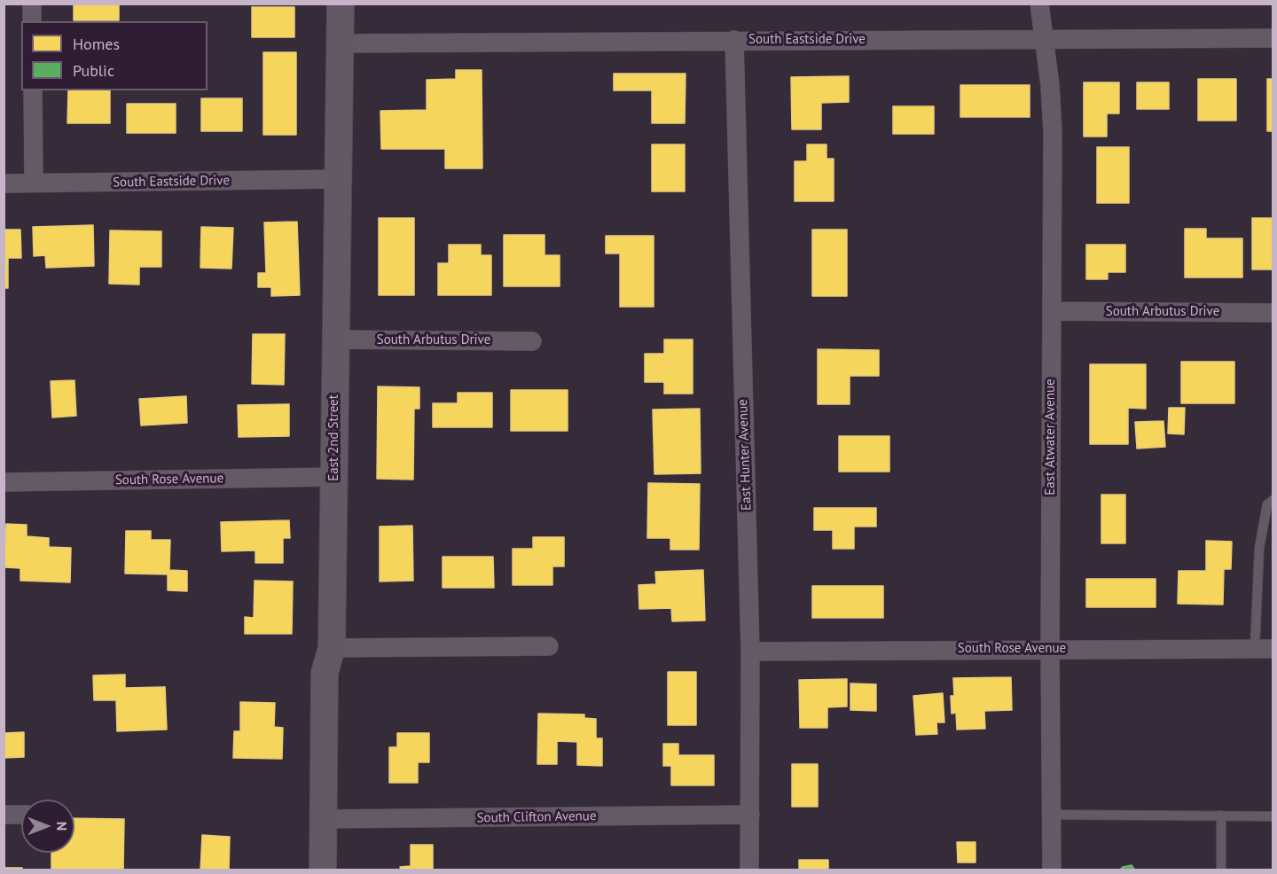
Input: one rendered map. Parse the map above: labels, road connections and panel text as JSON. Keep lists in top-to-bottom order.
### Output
{
  "streets": {
    "street": [
      "South Eastside Drive",
      "South Arbutus Drive",
      "East Atwater Avenue",
      "East 2nd Street",
      "East Hunter Avenue",
      "South Rose Avenue",
      "South Clifton Avenue"
    ]
  },
  "crossings": [
    ["South Eastside Drive", "East Atwater Avenue"],
    ["South Eastside Drive", "East 2nd Street"],
    ["South Eastside Drive", "East Hunter Avenue"],
    ["South Arbutus Drive", "East Atwater Avenue"],
    ["South Arbutus Drive", "East 2nd Street"],
    ["East Atwater Avenue", "South Rose Avenue"],
    ["East 2nd Street", "South Rose Avenue"],
    ["East 2nd Street", "South Clifton Avenue"],
    ["East Hunter Avenue", "South Rose Avenue"],
    ["East Hunter Avenue", "South Clifton Avenue"]
  ],
  "legend": ["Homes", "Public"],
  "north": "right"
}
